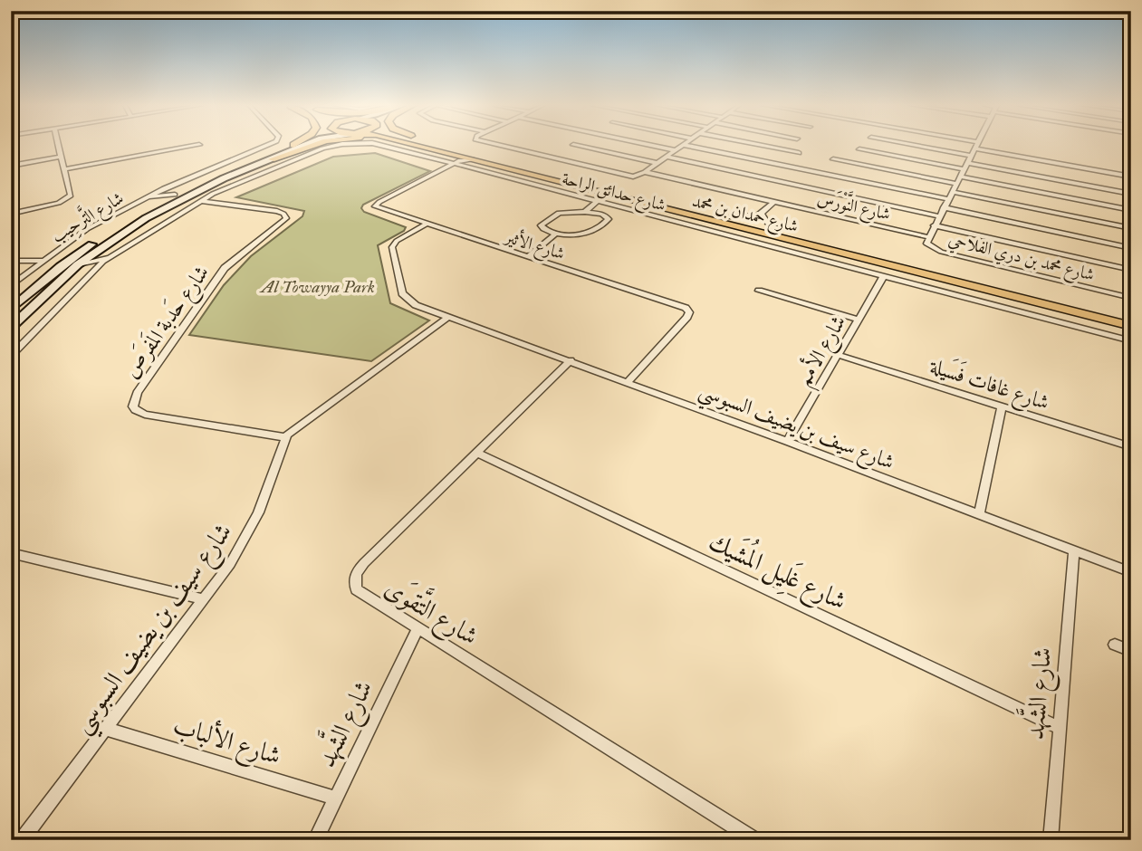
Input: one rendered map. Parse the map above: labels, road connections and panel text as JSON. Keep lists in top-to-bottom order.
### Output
{
  "streets": {
    "main road": ["شارع حمدان بن محمد"],
    "street": [
      "شارع حدائق الراحة",
      "شارع النَّوْرَس",
      "شارع التَّرحِيب",
      "شارع الأثير",
      "شارع محمد بن دري الفلاحي",
      "شارع حَدبة المَفرَص",
      "شارع الأمم",
      "شارع غافات فَسَيلة",
      "شارع سيف بن يضيف السبوسي",
      "شارع غَلِيل المُشَيك",
      "شارع التَّقوَى",
      "شارع الشَّهد",
      "شارع الألباب"
    ]
  },
  "crossings": [
    ["شارع حدائق الراحة", "شارع حمدان بن محمد"],
    ["شارع حدائق الراحة", "شارع الأثير"],
    ["شارع حدائق الراحة", "شارع حَدبة المَفرَص"],
    ["شارع حدائق الراحة", "شارع الأمم"],
    ["شارع النَّوْرَس", "شارع محمد بن دري الفلاحي"],
    ["شارع حمدان بن محمد", "شارع الأثير"],
    ["شارع الأثير", "شارع سيف بن يضيف السبوسي"],
    ["شارع حَدبة المَفرَص", "شارع سيف بن يضيف السبوسي"],
    ["شارع الأمم", "شارع غافات فَسَيلة"],
    ["شارع الأمم", "شارع سيف بن يضيف السبوسي"],
    ["شارع سيف بن يضيف السبوسي", "شارع التَّقوَى"],
    ["شارع سيف بن يضيف السبوسي", "شارع الشَّهد"],
    ["شارع سيف بن يضيف السبوسي", "شارع الألباب"],
    ["شارع غَلِيل المُشَيك", "شارع التَّقوَى"],
    ["شارع غَلِيل المُشَيك", "شارع الشَّهد"],
    ["شارع التَّقوَى", "شارع الشَّهد"],
    ["شارع الشَّهد", "شارع الألباب"]
  ],
  "parks": ["Al Towayya Park"]
}
